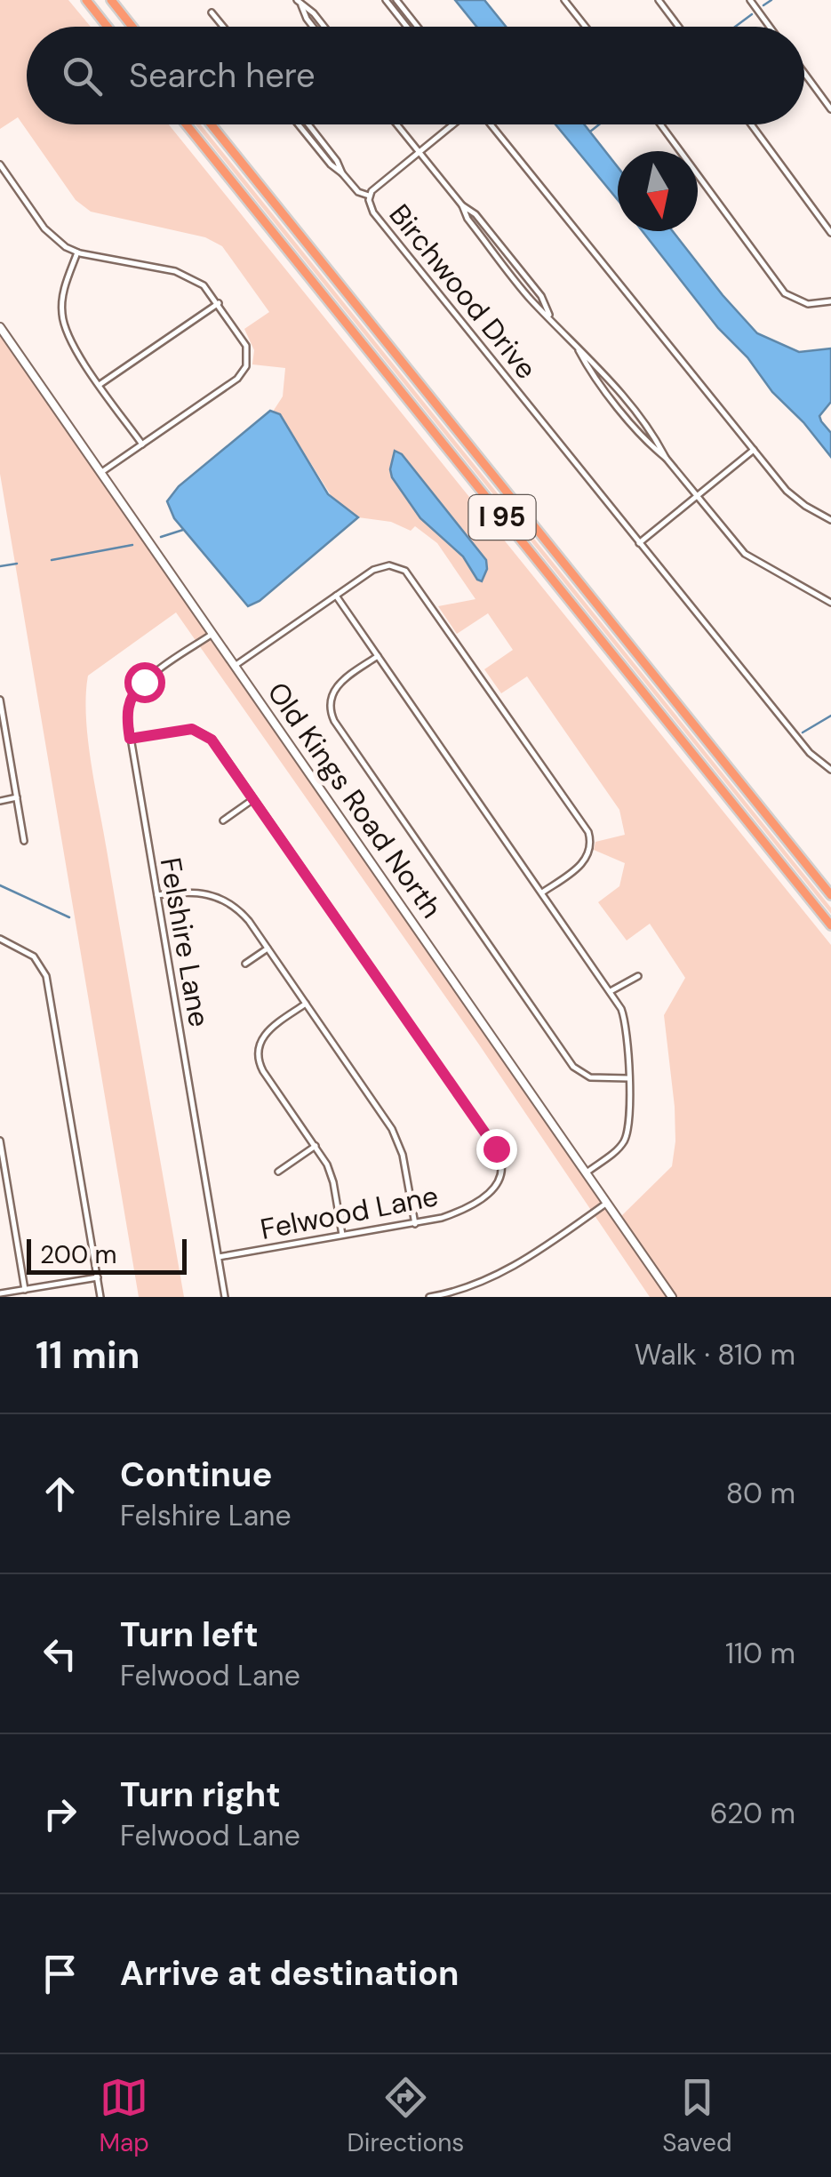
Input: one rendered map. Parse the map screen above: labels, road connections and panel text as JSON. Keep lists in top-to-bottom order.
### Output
{
  "streets": {
    "highway": ["I 95"],
    "street": [
      "Birchwood Drive",
      "Old Kings Road North",
      "Felshire Lane",
      "Felwood Lane"
    ]
  },
  "crossings": [
    ["Old Kings Road North", "Felshire Lane"],
    ["Felshire Lane", "Felwood Lane"]
  ],
  "scale_bar": "200 m",
  "north": "bottom",
  "page": {
    "search": "Search here",
    "scale": "200 m",
    "heading": ["11 min", "Walk · 810 m"],
    "list": [
      ["Continue", "Felshire Lane", "80 m"],
      ["Turn left", "Felwood Lane", "110 m"],
      ["Turn right", "Felwood Lane", "620 m"],
      "Arrive at destination"
    ],
    "nav": ["Map", "Directions", "Saved"]
  }
}
